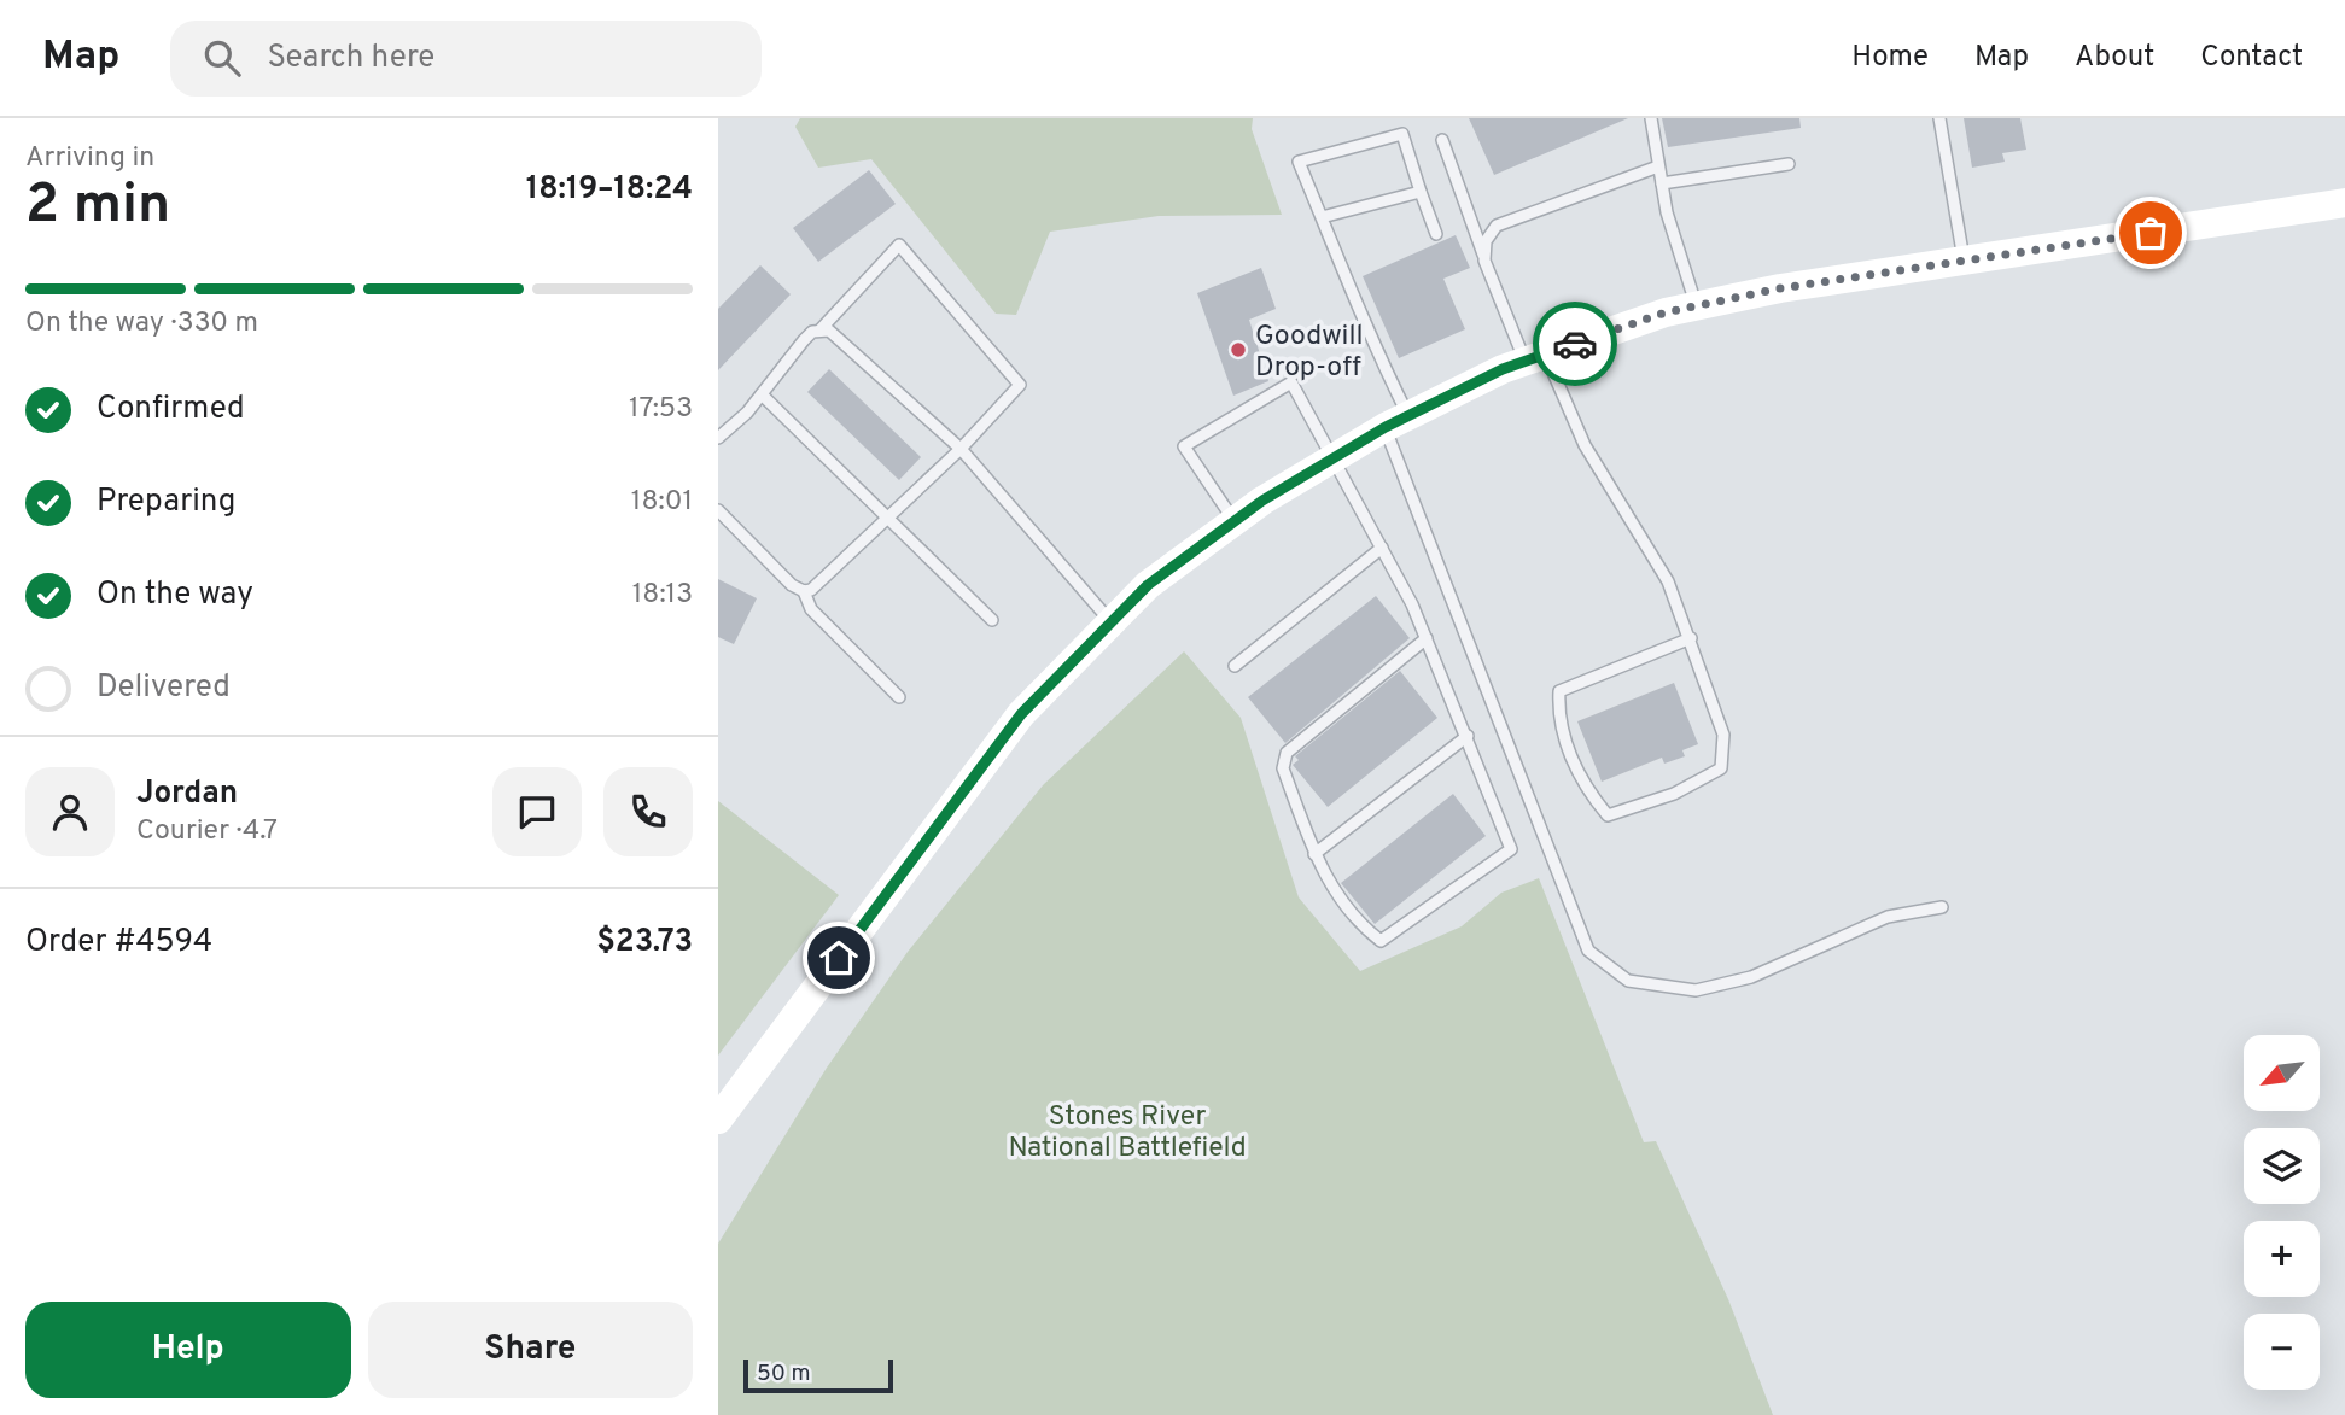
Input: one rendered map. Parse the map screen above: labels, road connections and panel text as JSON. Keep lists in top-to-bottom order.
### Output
{
  "parks": ["Stones River National Battlefield"],
  "places": ["Goodwill Drop-off"],
  "scale_bar": "50 m",
  "north": "bottom left",
  "page": {
    "header": "Map",
    "search": "Search here",
    "nav": [
      "Home",
      "Map",
      "About",
      "Contact"
    ],
    "heading": ["2 min", "Arriving in", "18:19–18:24"],
    "panel": [
      "Jordan",
      "Courier · 4.7",
      "Order #4594",
      "$23.73"
    ],
    "bar": "On the way · 330 m",
    "list": [
      ["Confirmed", "17:53"],
      ["Preparing", "18:01"],
      ["On the way", "18:13"],
      "Delivered"
    ],
    "map_buttons": ["+", "−"],
    "buttons": ["Help", "Share"],
    "scale": "50 m"
  }
}
